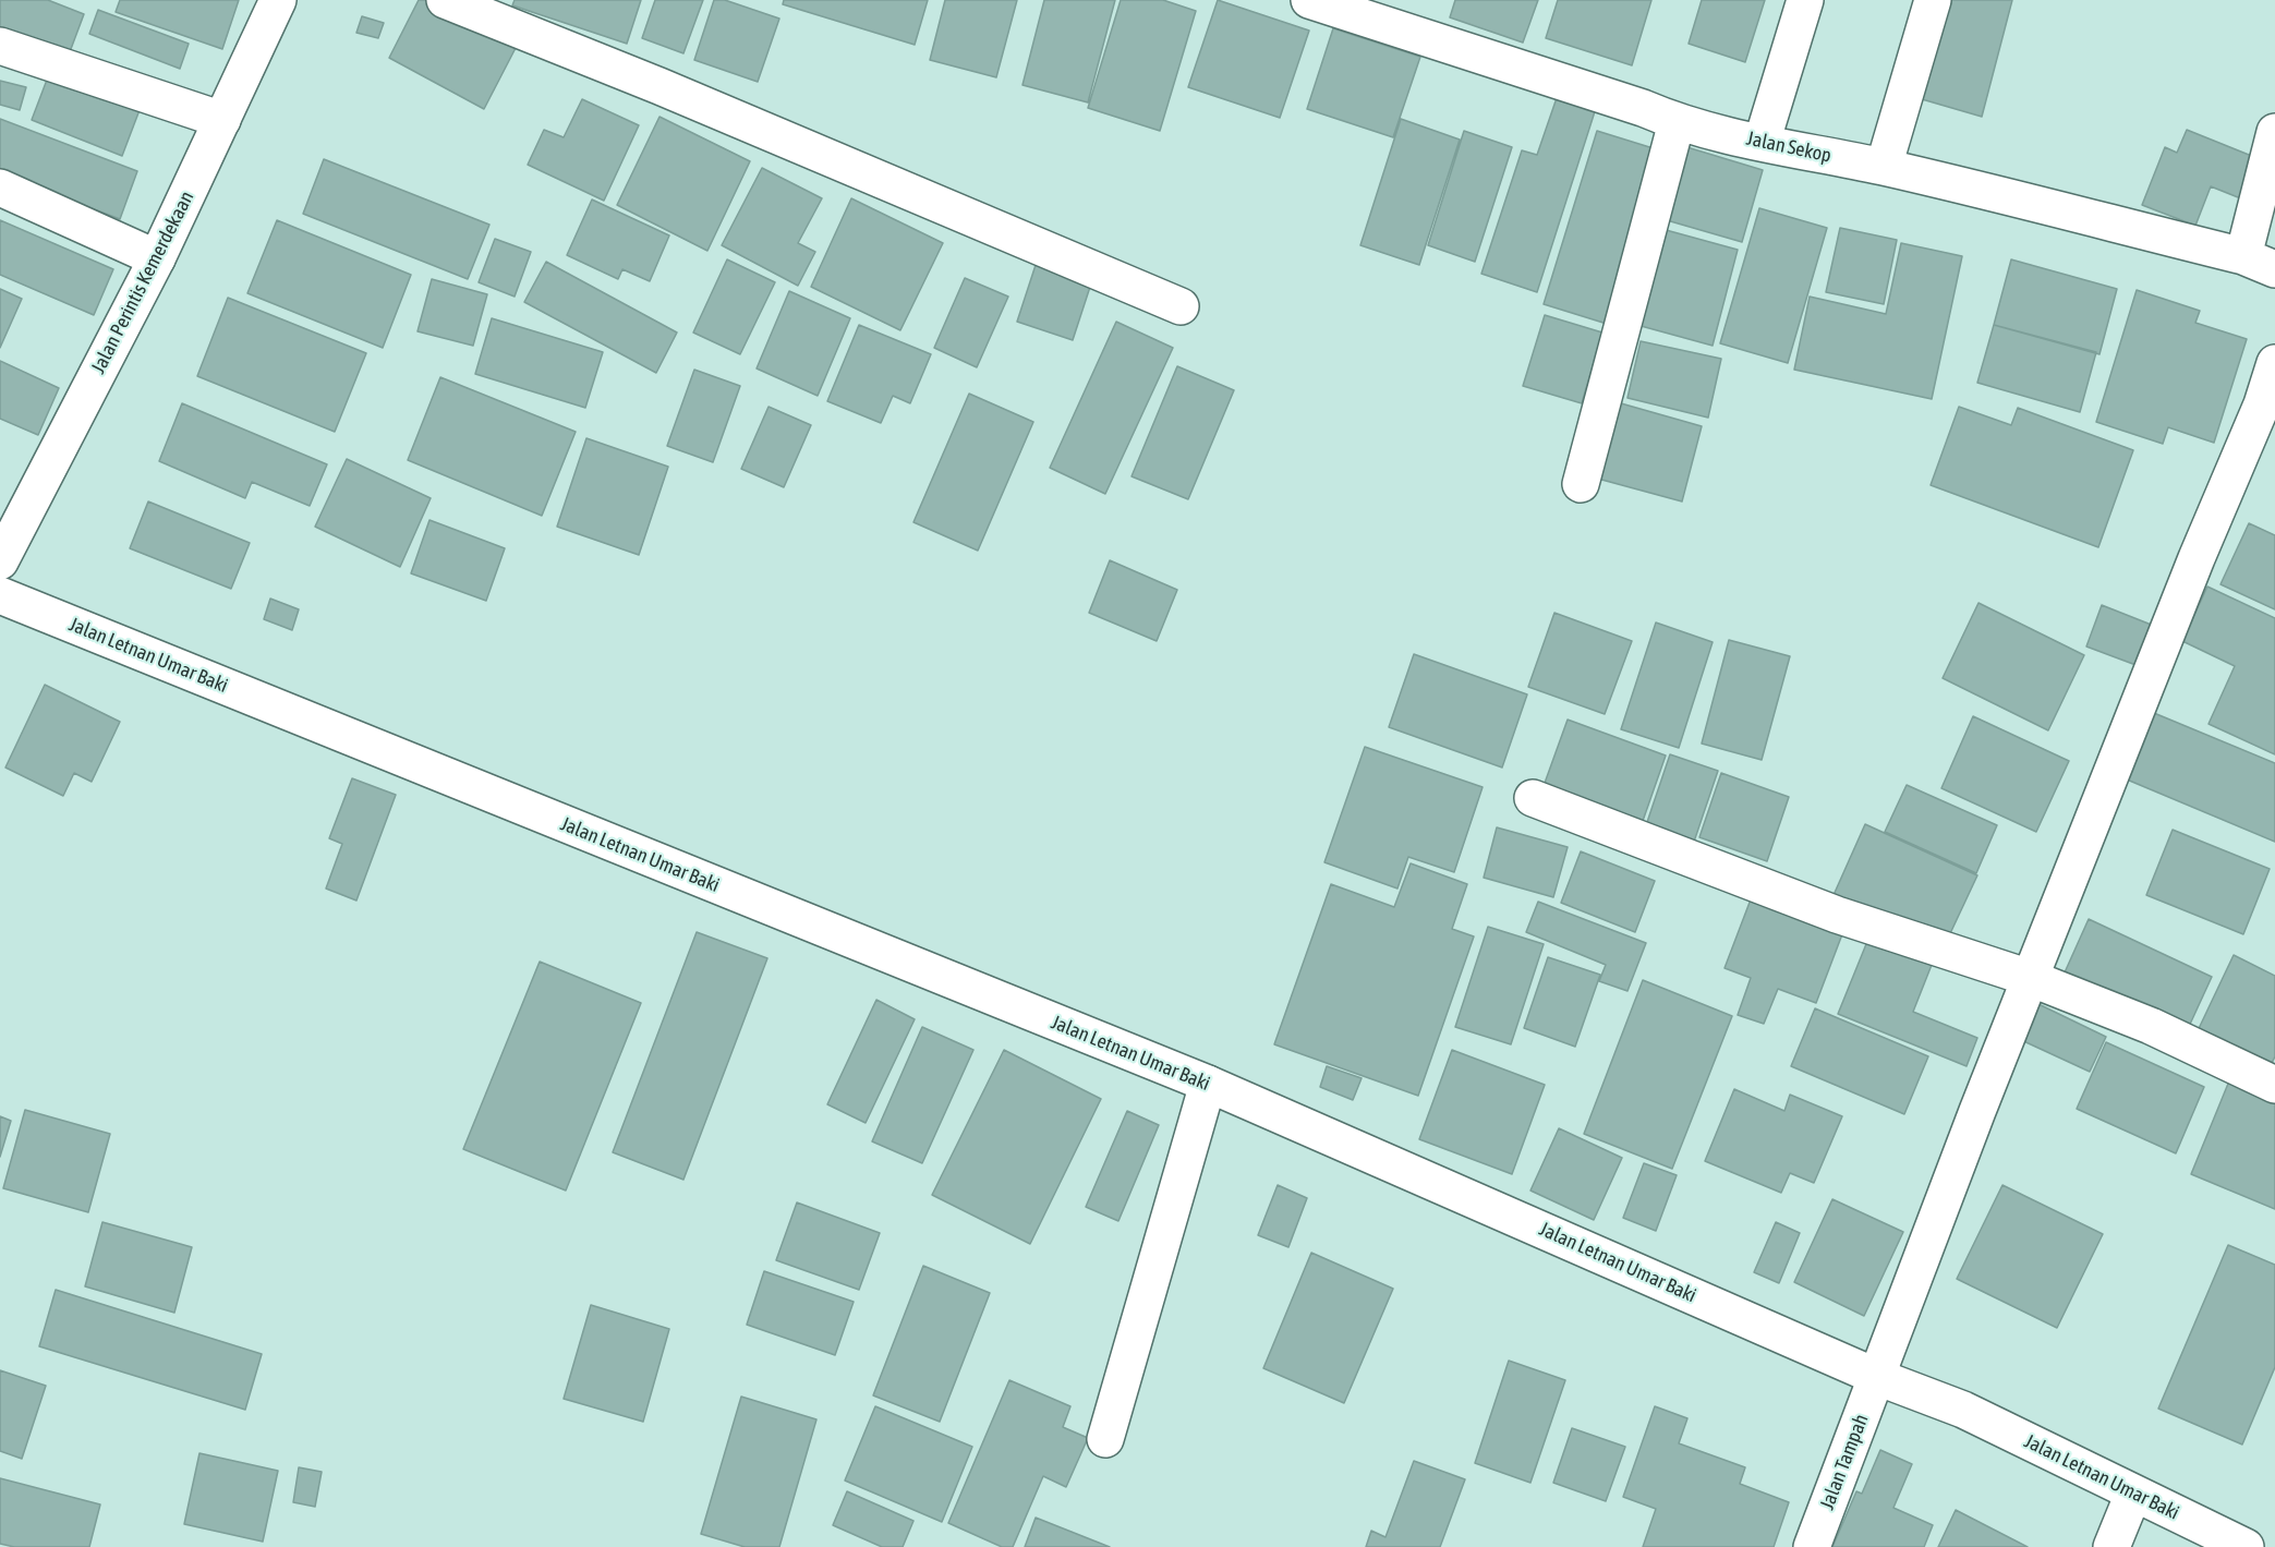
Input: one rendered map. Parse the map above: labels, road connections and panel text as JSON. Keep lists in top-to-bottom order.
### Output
{
  "streets": {
    "street": [
      "Jalan Sekop",
      "Jalan Perintis Kemerdekaan",
      "Jalan Letnan Umar Baki",
      "Jalan Tampah"
    ]
  },
  "crossings": [
    ["Jalan Letnan Umar Baki", "Jalan Tampah"]
  ]
}
